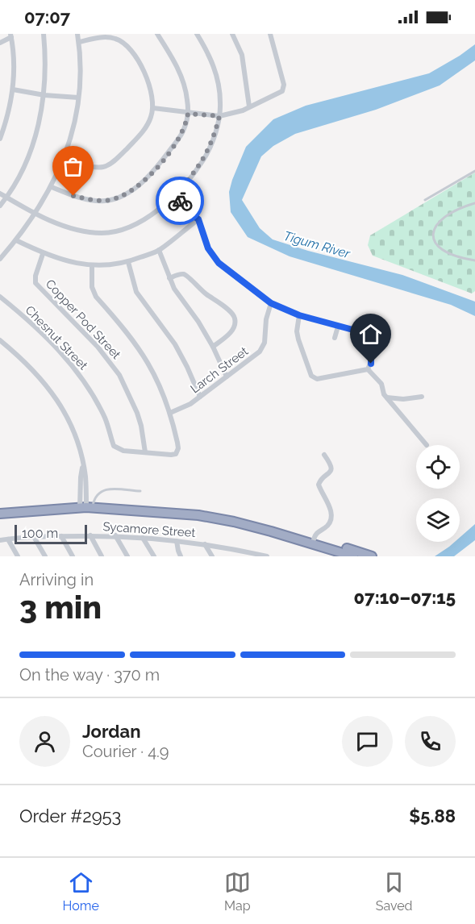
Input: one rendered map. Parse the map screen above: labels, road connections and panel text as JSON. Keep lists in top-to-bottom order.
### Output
{
  "streets": {
    "street": [
      "Copper Pod Street",
      "Chesnut Street",
      "Larch Street",
      "Sycamore Street"
    ]
  },
  "crossings": [
    ["Copper Pod Street", "Chesnut Street"]
  ],
  "water": ["Tigum River"],
  "scale_bar": "100 m",
  "page": {
    "status": "07:07",
    "scale": "100 m",
    "heading": ["3 min", "Arriving in", "07:10–07:15"],
    "panel": [
      "Jordan",
      "Courier · 4.9",
      "Order #2953",
      "$5.88"
    ],
    "bar": "On the way · 370 m",
    "tabs": ["Home", "Map", "Saved"]
  }
}
